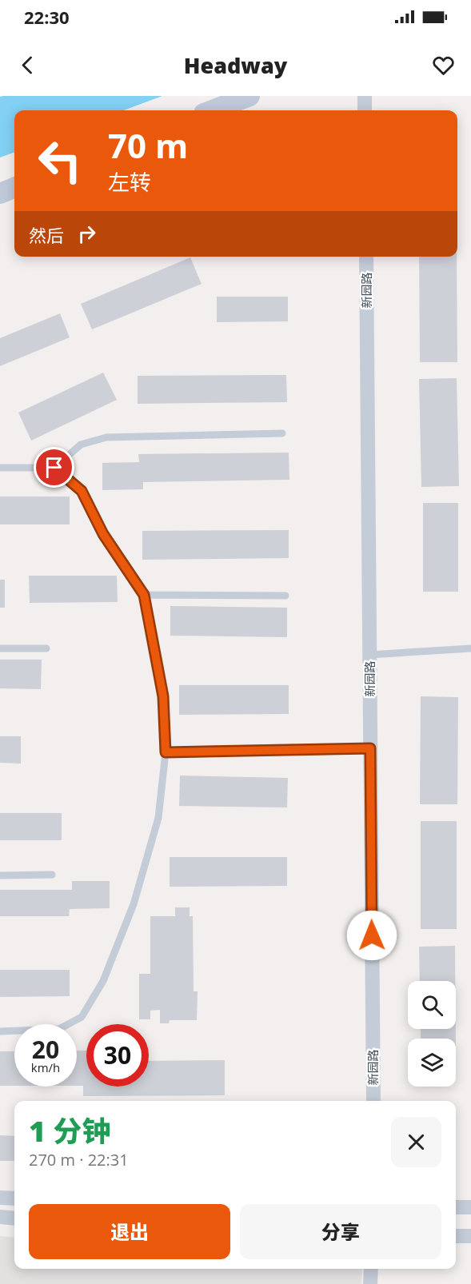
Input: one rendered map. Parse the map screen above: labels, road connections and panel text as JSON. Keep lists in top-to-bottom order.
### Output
{
  "streets": {
    "street": ["新园路"]
  },
  "page": {
    "status": "22:30",
    "header": "Headway",
    "turn": ["70 m", "左转"],
    "then": "然后",
    "speed": "20 km/h",
    "limit": "30",
    "heading": ["1 分钟", "270 m · 22:31"],
    "buttons": ["退出", "分享"]
  }
}
